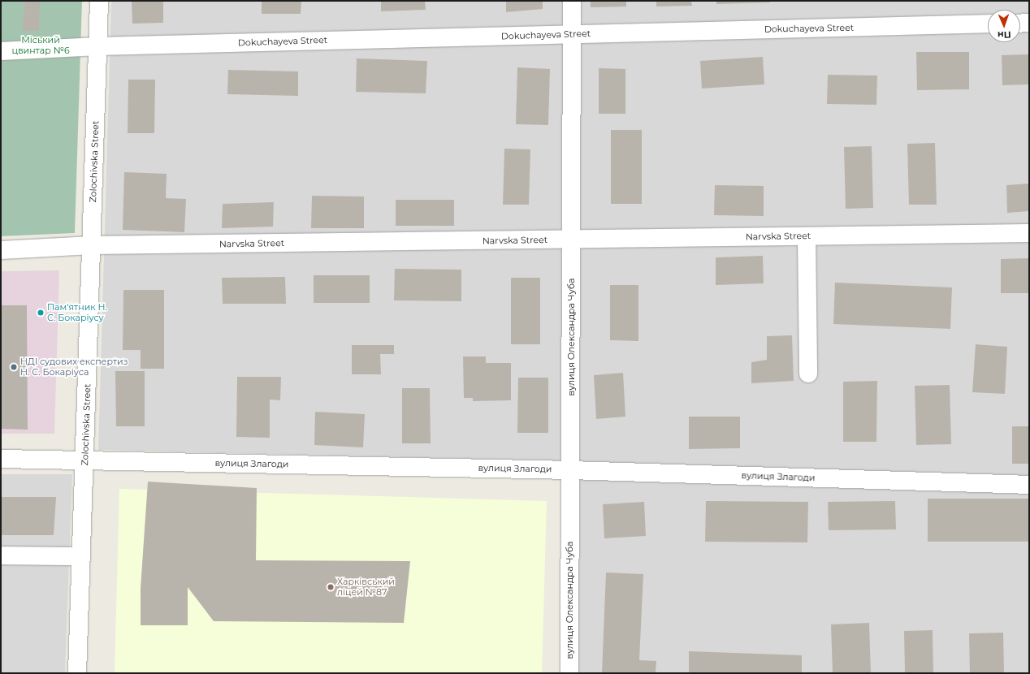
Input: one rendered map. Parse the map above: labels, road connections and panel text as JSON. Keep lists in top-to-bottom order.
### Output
{
  "streets": {
    "street": [
      "Dokuchayeva Street",
      "Zolochivska Street",
      "Narvska Street",
      "вулиця Олександра Чуба",
      "вулиця Злагоди"
    ]
  },
  "crossings": [
    ["Dokuchayeva Street", "Zolochivska Street"],
    ["Dokuchayeva Street", "вулиця Олександра Чуба"],
    ["Zolochivska Street", "Narvska Street"],
    ["Zolochivska Street", "вулиця Злагоди"],
    ["Narvska Street", "вулиця Олександра Чуба"],
    ["вулиця Олександра Чуба", "вулиця Злагоди"]
  ],
  "parks": ["Міський цвинтар №6"],
  "places": ["Пам'ятник Н. С. Бокаріусу", "НДІ судових експертиз Н. С. Бокаріуса", "Харківський ліцей №87"],
  "north": "bottom"
}
